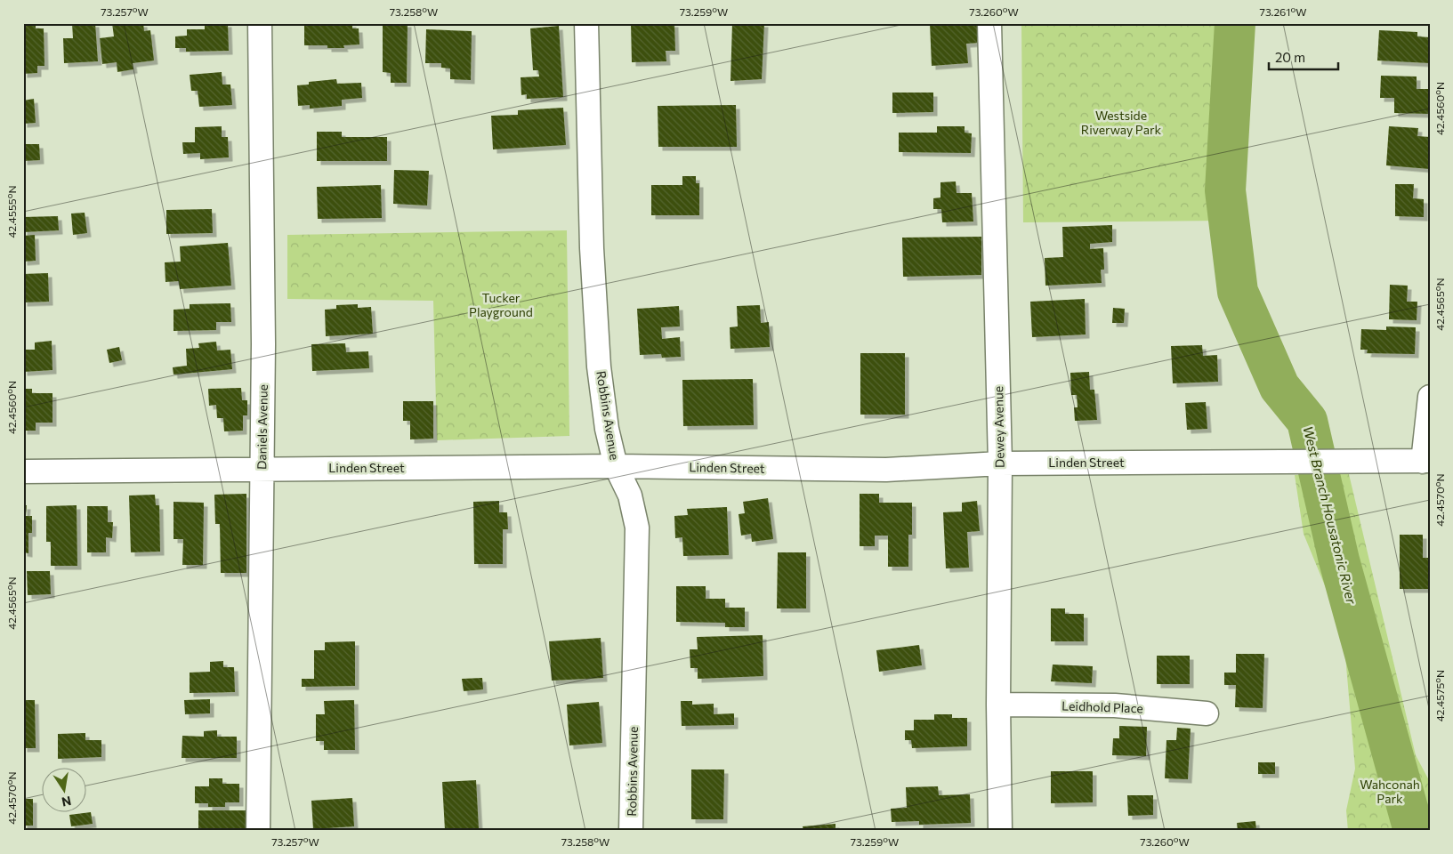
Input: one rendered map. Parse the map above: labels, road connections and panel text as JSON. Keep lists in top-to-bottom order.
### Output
{
  "streets": {
    "street": [
      "Robbins Avenue",
      "Daniels Avenue",
      "Dewey Avenue",
      "Linden Street",
      "Leidhold Place"
    ]
  },
  "crossings": [
    ["Robbins Avenue", "Linden Street"],
    ["Daniels Avenue", "Linden Street"],
    ["Dewey Avenue", "Linden Street"],
    ["Dewey Avenue", "Leidhold Place"]
  ],
  "water": ["West Branch Housatonic River"],
  "parks": ["Westside Riverway Park", "Tucker Playground", "Wahconah Park"],
  "scale_bar": "20 m",
  "north": "bottom",
  "coordinates": [
    "73.257°W",
    "73.258°W",
    "73.259°W",
    "73.260°W",
    "73.261°W",
    "42.4560°N",
    "42.4555°N",
    "42.4565°N",
    "42.4570°N",
    "42.4575°N"
  ]
}
